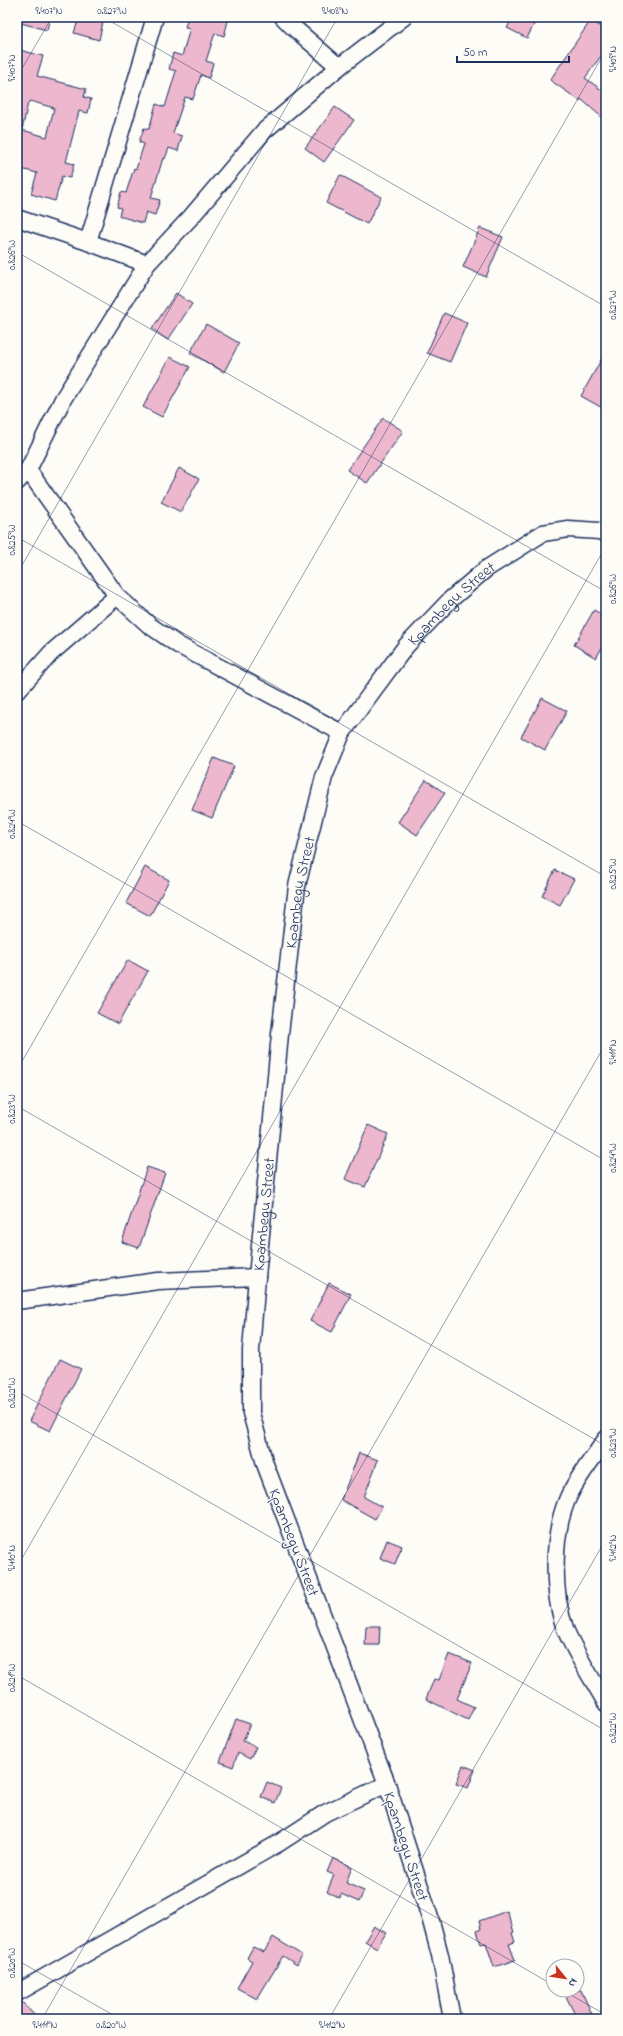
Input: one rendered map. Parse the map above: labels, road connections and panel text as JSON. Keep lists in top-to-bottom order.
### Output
{
  "streets": {
    "street": ["Kpambegu Street"]
  },
  "scale_bar": "50 m",
  "north": "bottom right",
  "coordinates": [
    "9.407°N",
    "0.827°W",
    "9.408°N",
    "9.409°N",
    "0.826°W",
    "0.825°W",
    "0.824°W",
    "9.411°N",
    "0.823°W",
    "0.822°W",
    "9.412°N",
    "9.410°N",
    "0.821°W",
    "0.820°W"
  ]
}
